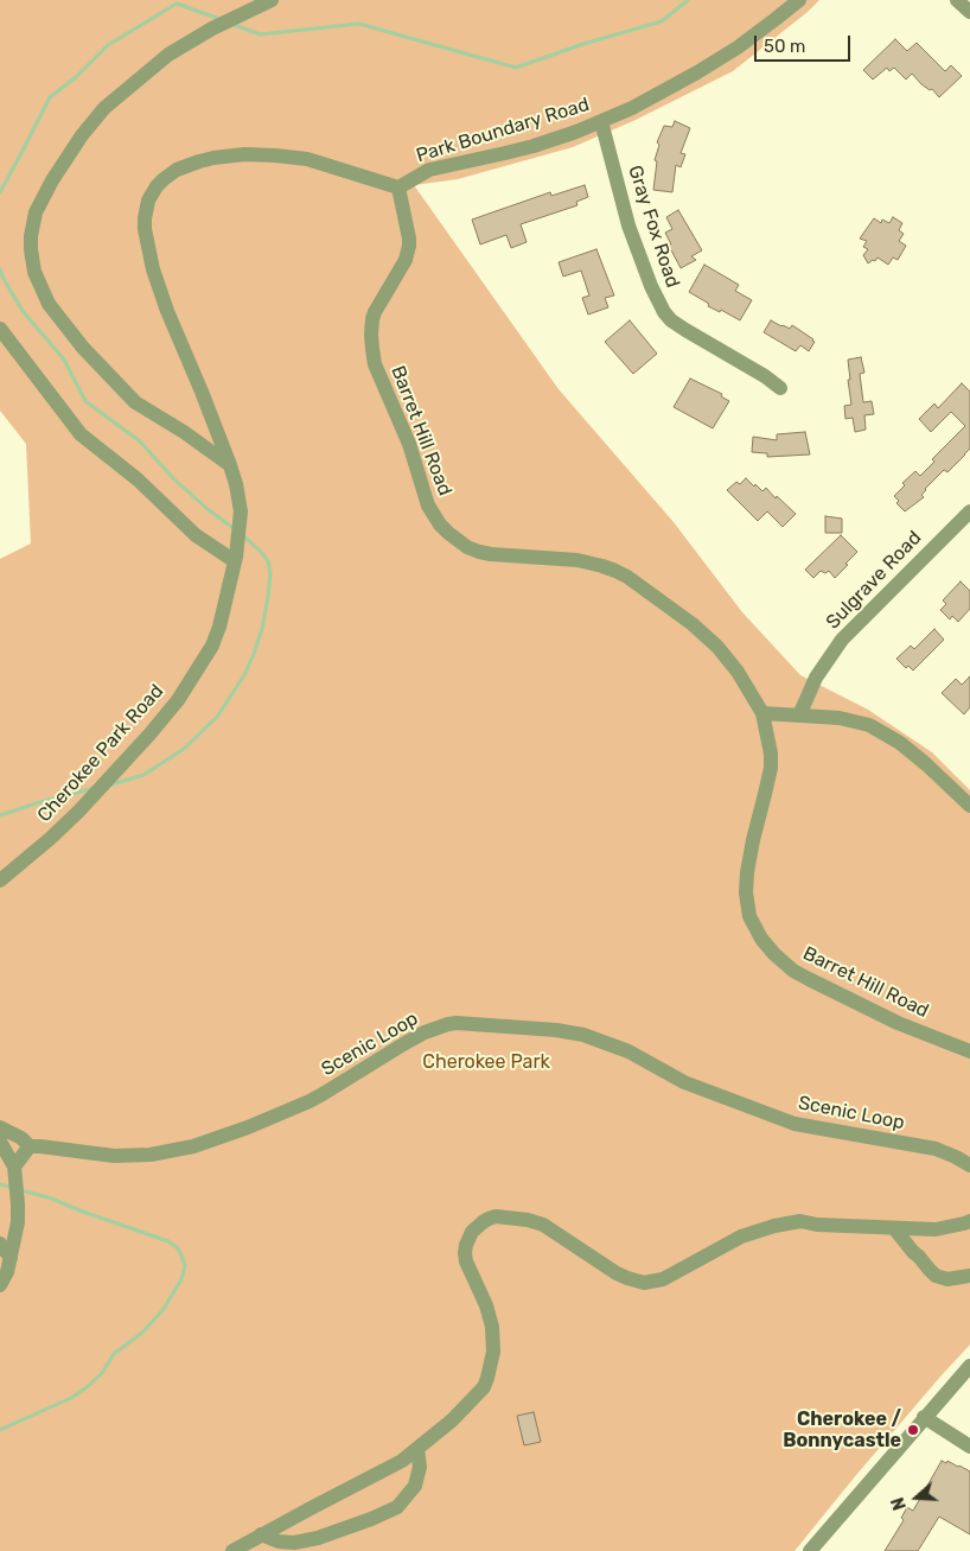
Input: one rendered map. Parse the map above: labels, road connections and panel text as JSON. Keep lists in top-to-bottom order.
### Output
{
  "streets": {
    "street": [
      "Park Boundary Road",
      "Gray Fox Road",
      "Barret Hill Road",
      "Sulgrave Road",
      "Cherokee Park Road",
      "Scenic Loop"
    ]
  },
  "crossings": [
    ["Park Boundary Road", "Gray Fox Road"],
    ["Park Boundary Road", "Barret Hill Road"]
  ],
  "parks": ["Cherokee Park"],
  "places": ["Cherokee / Bonnycastle"],
  "scale_bar": "50 m",
  "north": "left"
}
